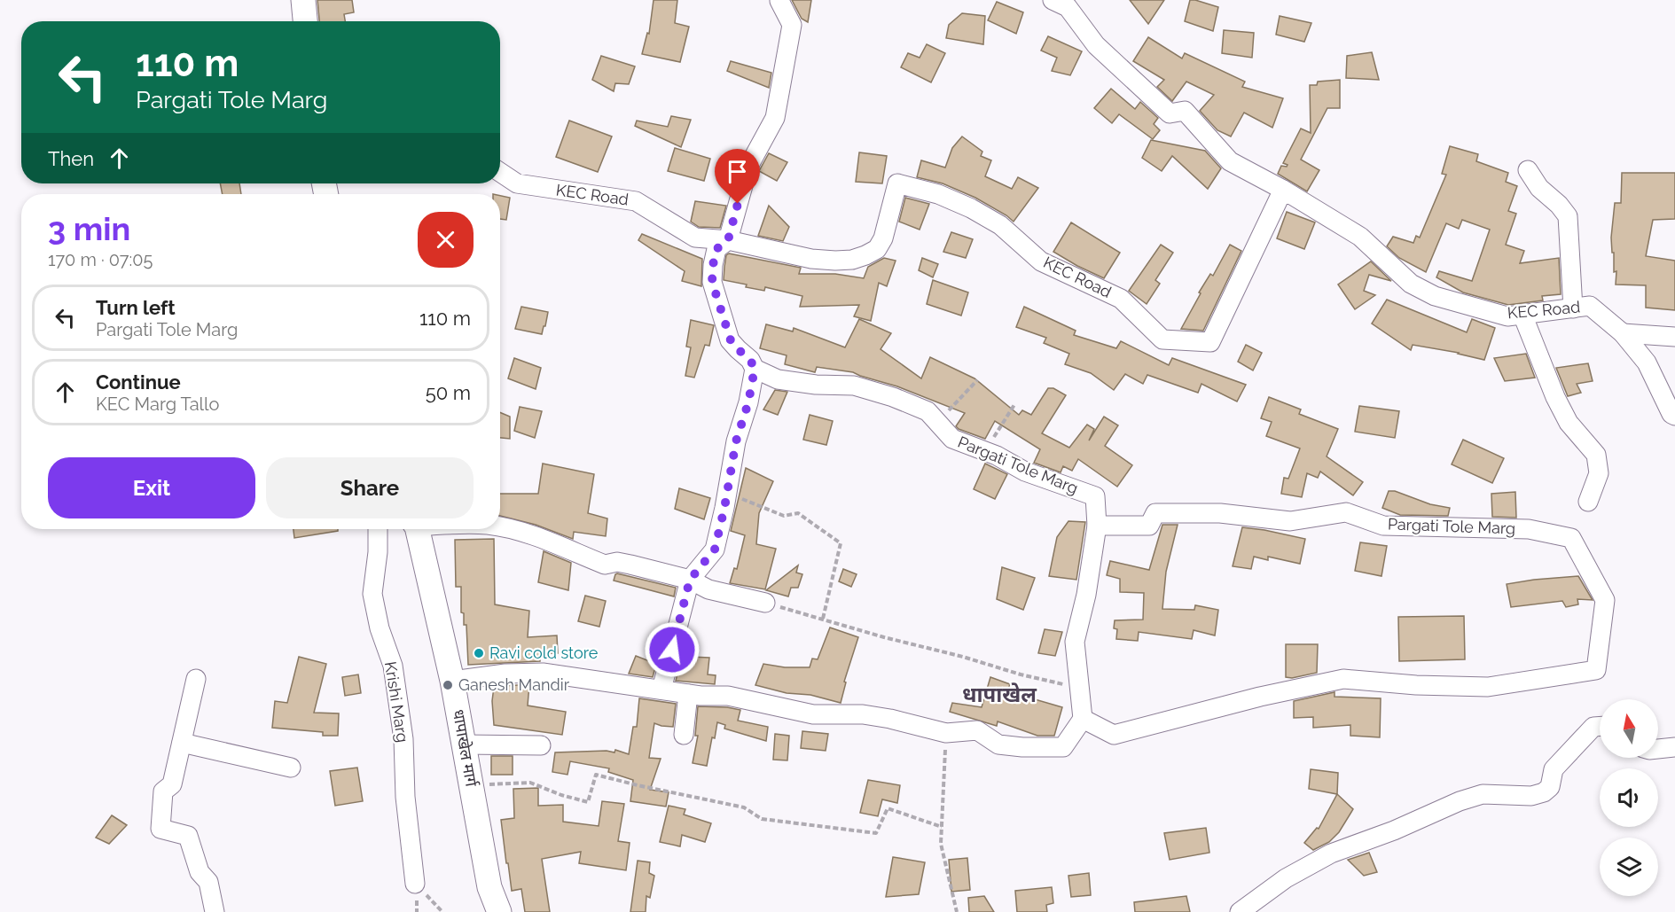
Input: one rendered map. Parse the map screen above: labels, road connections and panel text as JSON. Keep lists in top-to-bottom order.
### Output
{
  "streets": {
    "main road": ["धापाखेल मार्ग"],
    "street": ["KEC Road", "Pargati Tole Marg", "Krishi Marg"]
  },
  "crossings": [
    ["KEC Road", "Pargati Tole Marg"]
  ],
  "districts": ["धापाखेल"],
  "places": ["Ravi cold store", "Ganesh Mandir"],
  "north": "top",
  "page": {
    "turn": ["110 m", "Pargati Tole Marg"],
    "then": "Then",
    "heading": ["3 min", "170 m · 07:05"],
    "list": [
      {
        "name": "Turn left",
        "note": "Pargati Tole Marg",
        "value": "110 m"
      },
      {
        "name": "Continue",
        "note": "KEC Marg Tallo",
        "value": "50 m"
      }
    ],
    "buttons": ["Exit", "Share"]
  }
}
